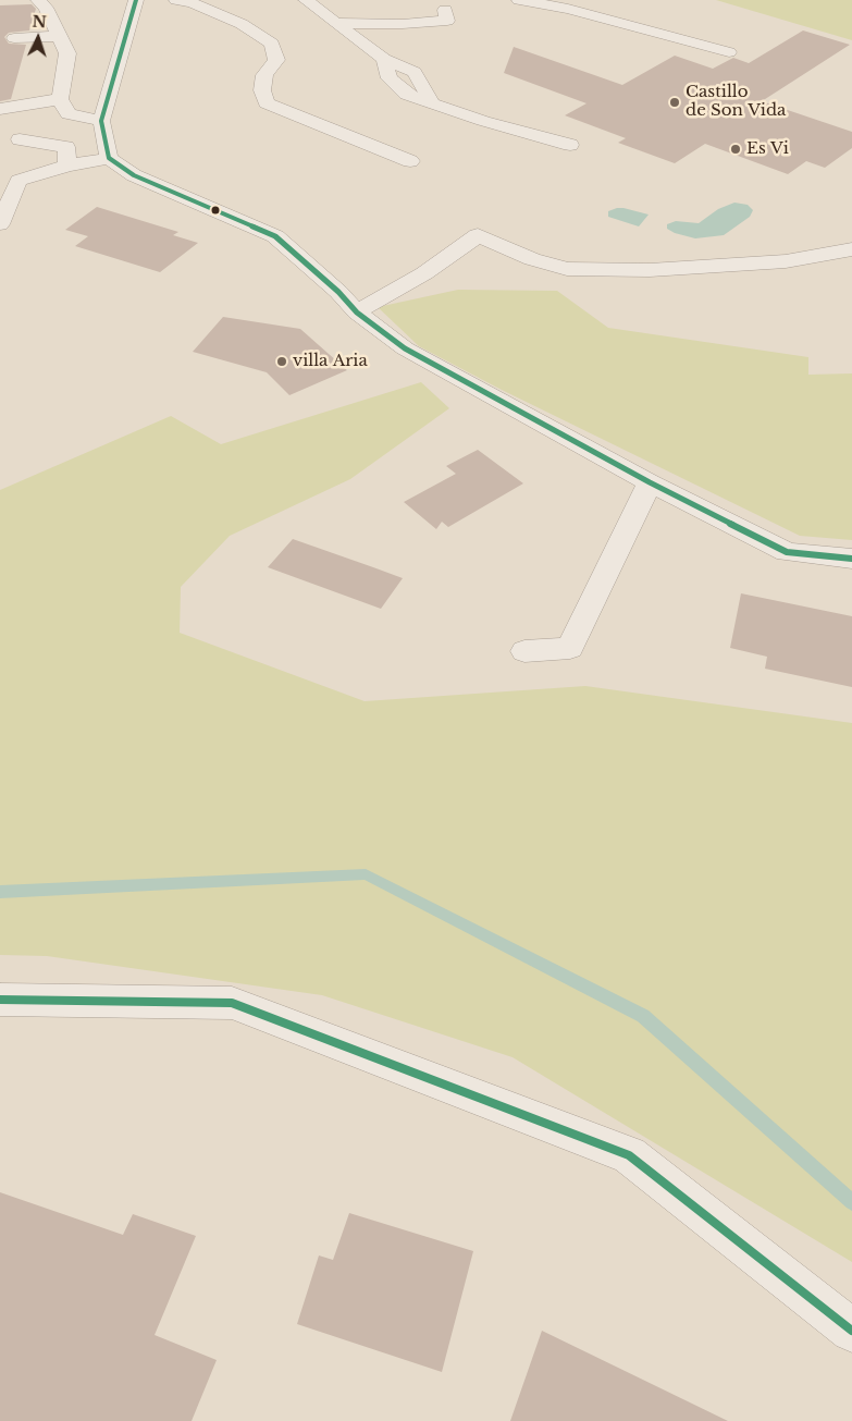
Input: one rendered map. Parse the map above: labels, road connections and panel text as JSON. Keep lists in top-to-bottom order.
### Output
{
  "places": ["Castillo de Son Vida", "Es Vi", "villa Aria"],
  "north": "top"
}
